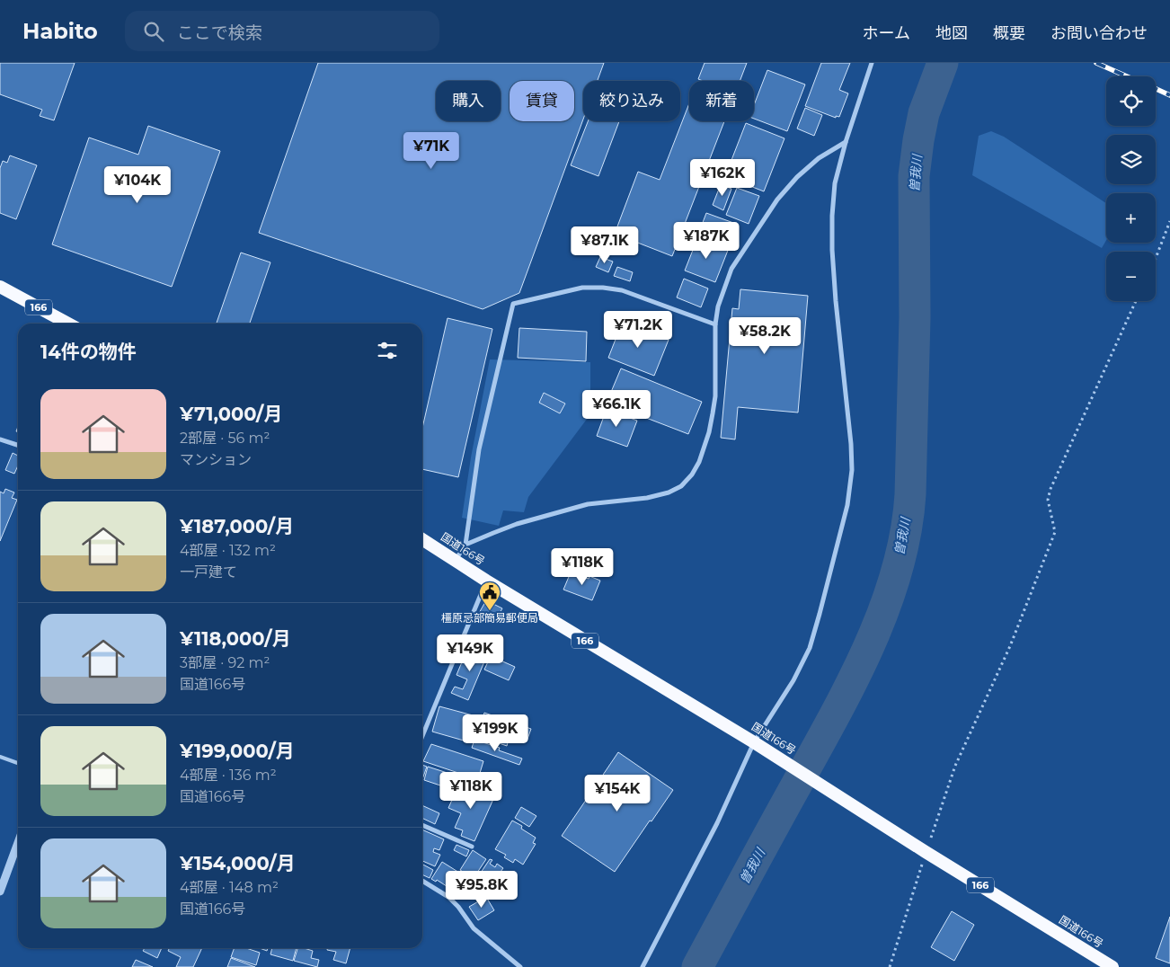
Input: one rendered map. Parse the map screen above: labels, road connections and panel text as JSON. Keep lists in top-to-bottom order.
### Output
{
  "streets": {
    "highway": ["166", "国道166号"]
  },
  "water": ["曽我川"],
  "places": {
    "public building": ["橿原忌部簡易郵便局"]
  },
  "page": {
    "header": "Habito",
    "search": "ここで検索",
    "nav": [
      "ホーム",
      "地図",
      "概要",
      "お問い合わせ"
    ],
    "map_buttons": ["+", "−"],
    "chip": [
      "購入",
      "賃貸",
      "絞り込み",
      "新着"
    ],
    "price": [
      "¥71K",
      "¥162K",
      "¥104K",
      "¥187K",
      "¥87.1K",
      "¥71.2K",
      "¥58.2K",
      "¥66.1K",
      "¥118K",
      "¥149K",
      "¥199K",
      "¥118K",
      "¥154K",
      "¥95.8K"
    ],
    "heading": "14件の物件",
    "list": [
      {
        "name": "¥71,000/月",
        "note": "2部屋 · 56 m² · マンション"
      },
      {
        "name": "¥187,000/月",
        "note": "4部屋 · 132 m² · 一戸建て"
      },
      {
        "name": "¥118,000/月",
        "note": "3部屋 · 92 m² · 国道166号"
      },
      {
        "name": "¥199,000/月",
        "note": "4部屋 · 136 m² · 国道166号"
      },
      {
        "name": "¥154,000/月",
        "note": "4部屋 · 148 m² · 国道166号"
      }
    ]
  }
}
